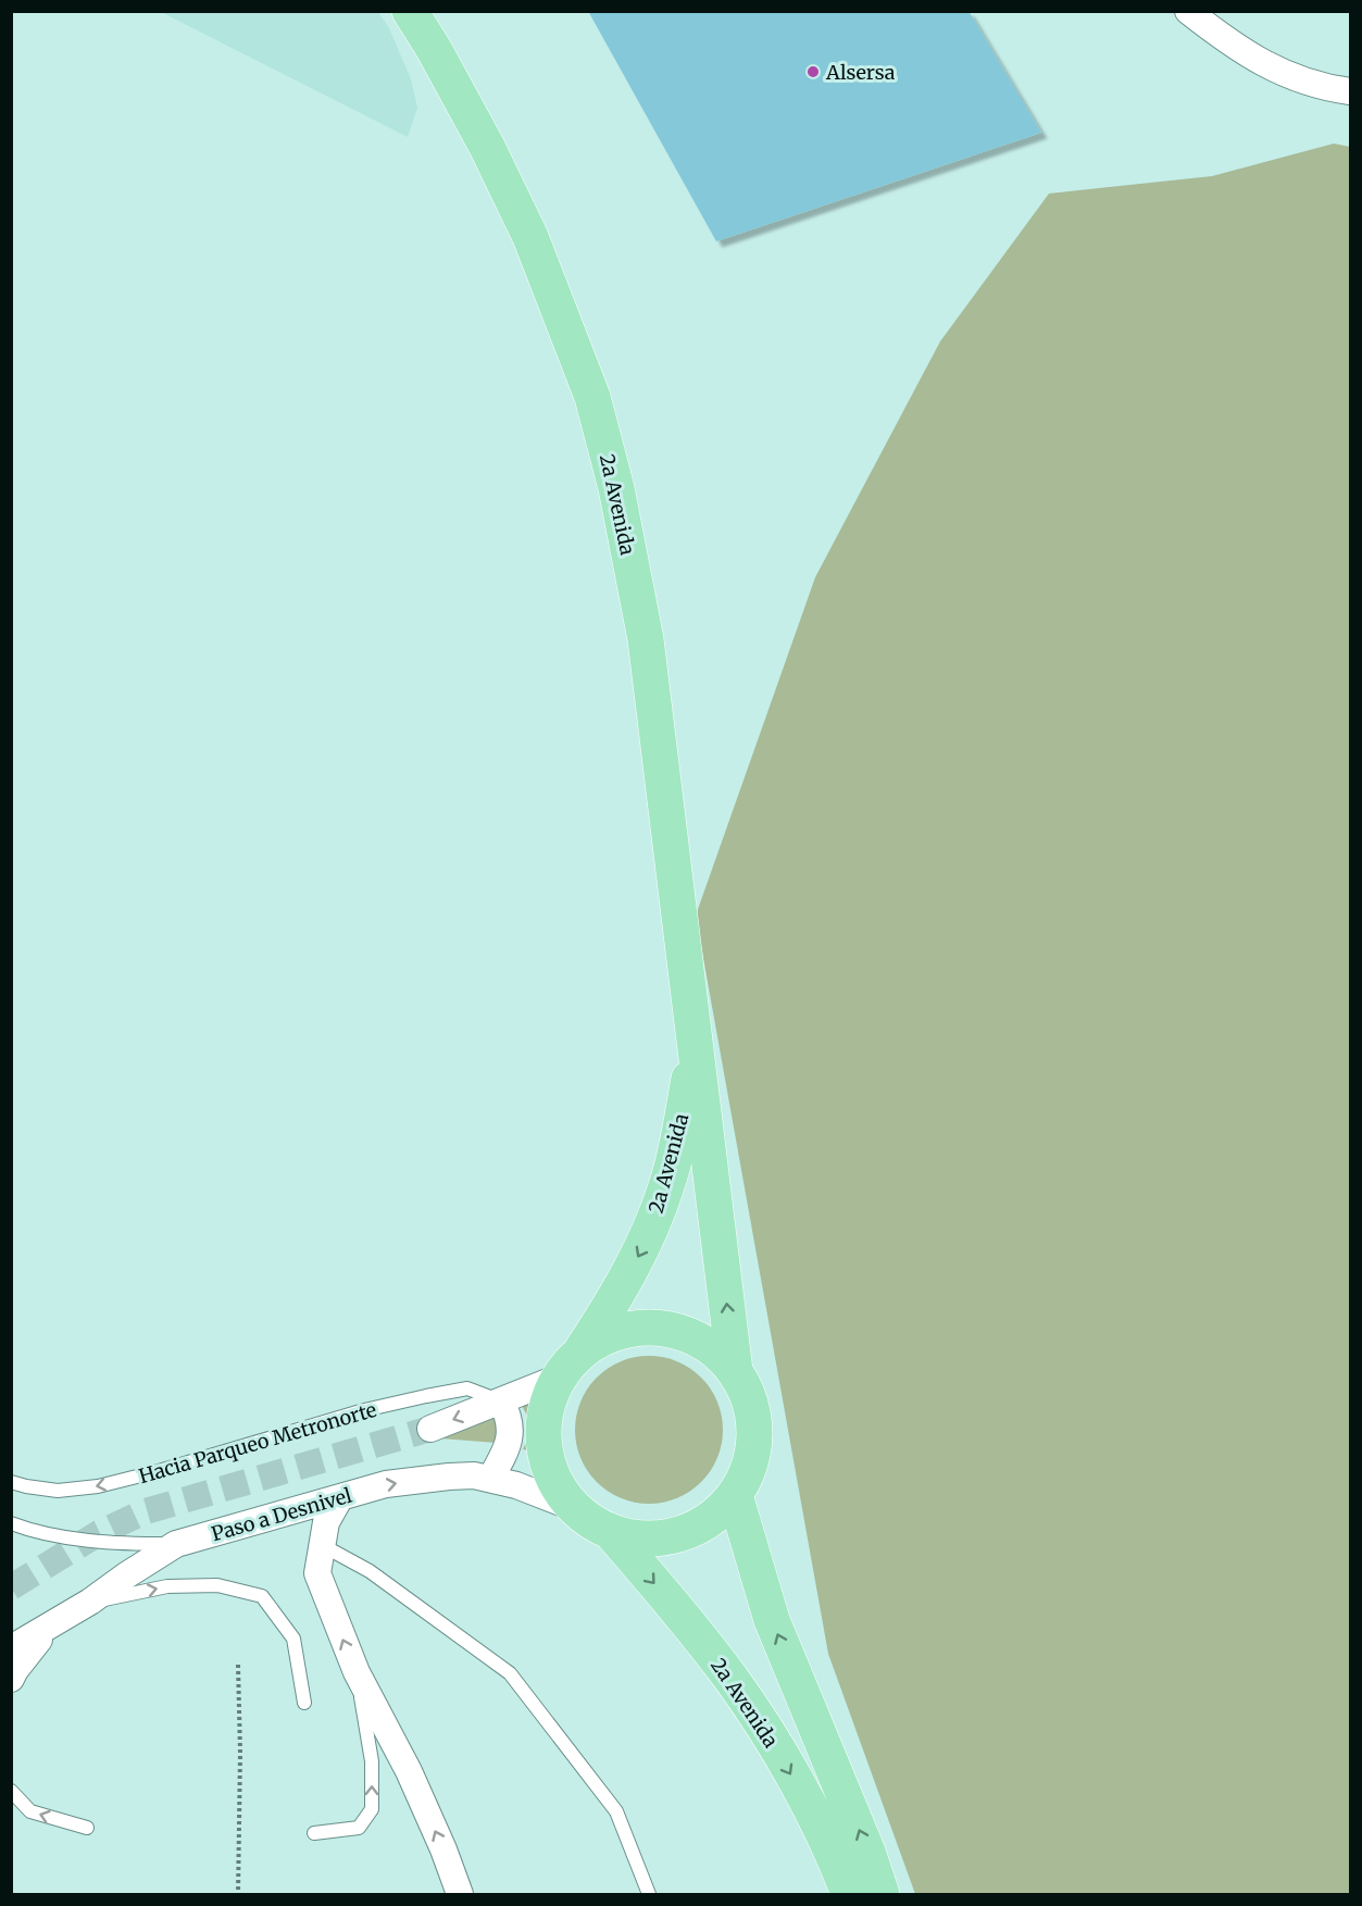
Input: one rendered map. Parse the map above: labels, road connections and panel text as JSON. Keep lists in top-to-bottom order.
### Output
{
  "streets": {
    "main road": ["2a Avenida"],
    "street": ["Paso a Desnivel"],
    "lane": ["Hacia Parqueo Metronorte"]
  },
  "crossings": [
    ["2a Avenida", "Paso a Desnivel"]
  ],
  "places": ["Alsersa"]
}
